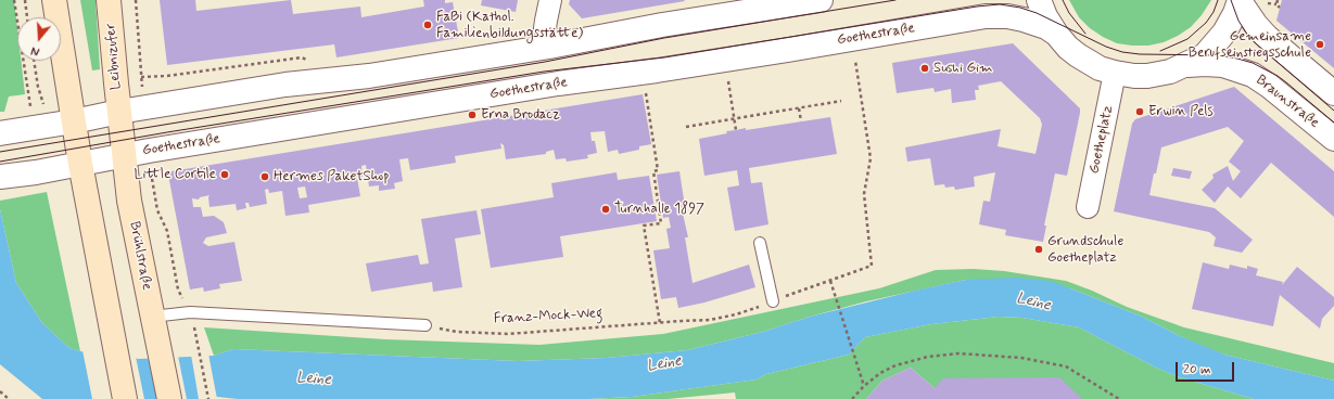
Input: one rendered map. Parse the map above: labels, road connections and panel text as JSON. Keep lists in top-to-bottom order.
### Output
{
  "streets": {
    "main road": ["Leibnizufer", "Brühlstraße"],
    "street": ["Goethestraße", "Braunstraße", "Goetheplatz"],
    "path": ["Franz-Mock-Weg"]
  },
  "crossings": [
    ["Goethestraße", "Brühlstraße"],
    ["Goethestraße", "Franz-Mock-Weg"],
    ["Leibnizufer", "Brühlstraße"]
  ],
  "water": ["Leine"],
  "places": [
    "FaBi (Kathol. Familienbildungsstätte)",
    "Gemeinsame Berufseinstiegsschule",
    "Sushi Gim",
    "Erwin Pels",
    "Erna Brodacz",
    "Little Cortile",
    "Hermes PaketShop",
    "Turnhalle 1897",
    "Grundschule Goetheplatz"
  ],
  "scale_bar": "20 m",
  "north": "bottom"
}
